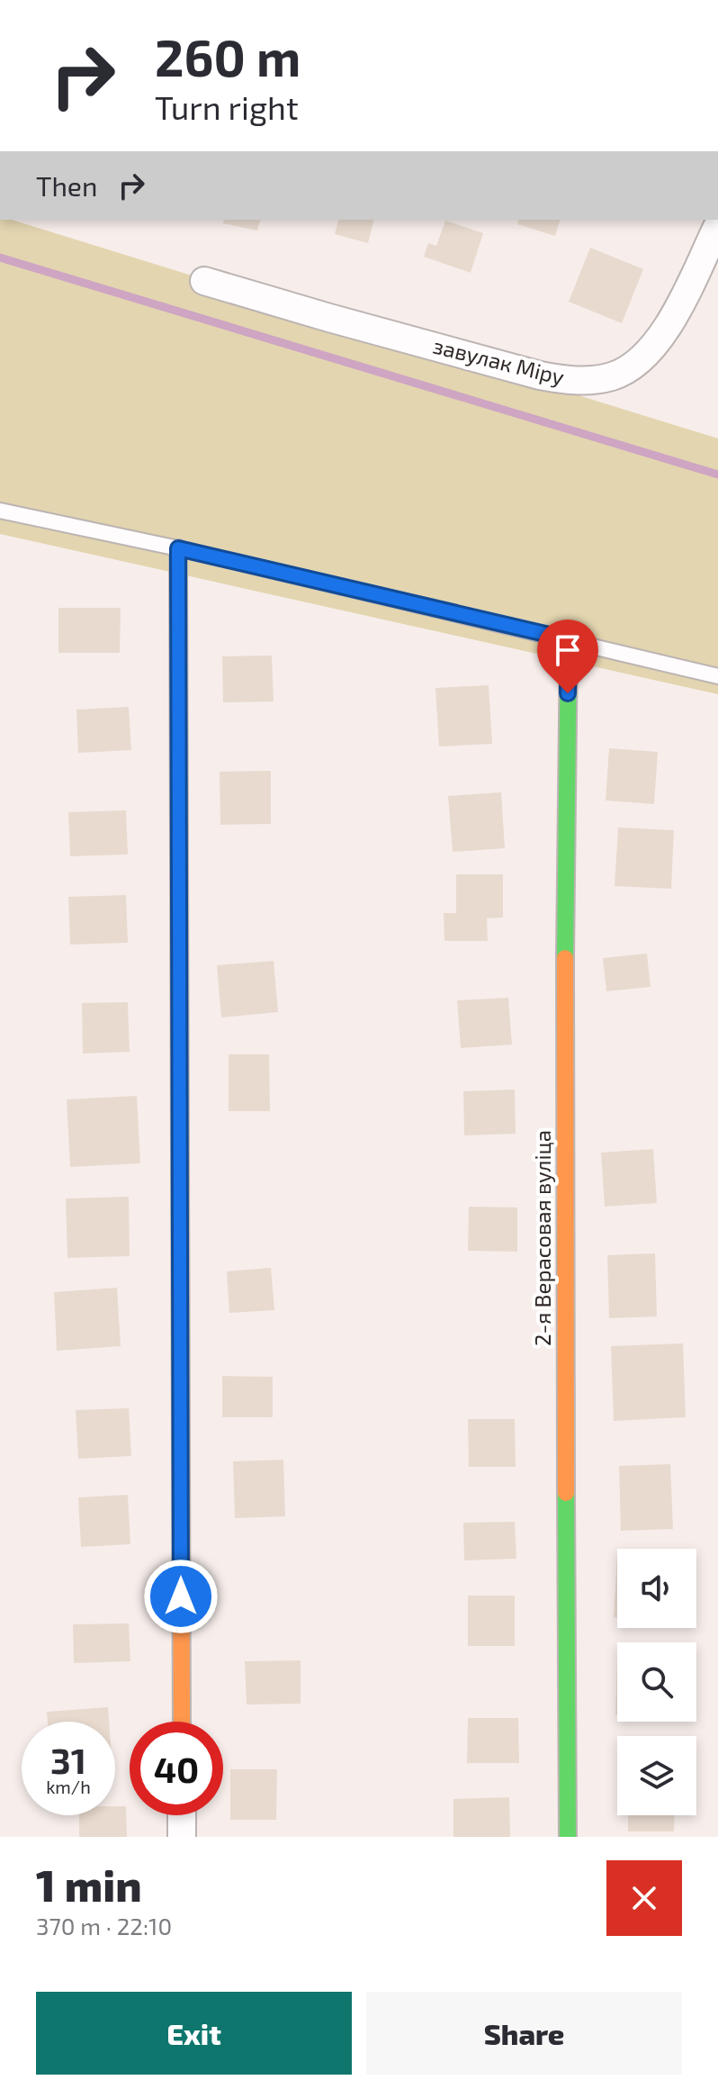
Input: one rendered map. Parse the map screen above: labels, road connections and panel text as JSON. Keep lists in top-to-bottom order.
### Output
{
  "streets": {
    "street": ["завулак Міру", "2-я Верасовая вуліца"]
  },
  "page": {
    "turn": ["260 m", "Turn right"],
    "then": "Then",
    "speed": "31 km/h",
    "limit": "40",
    "heading": ["1 min", "370 m · 22:10"],
    "buttons": ["Exit", "Share"]
  }
}
